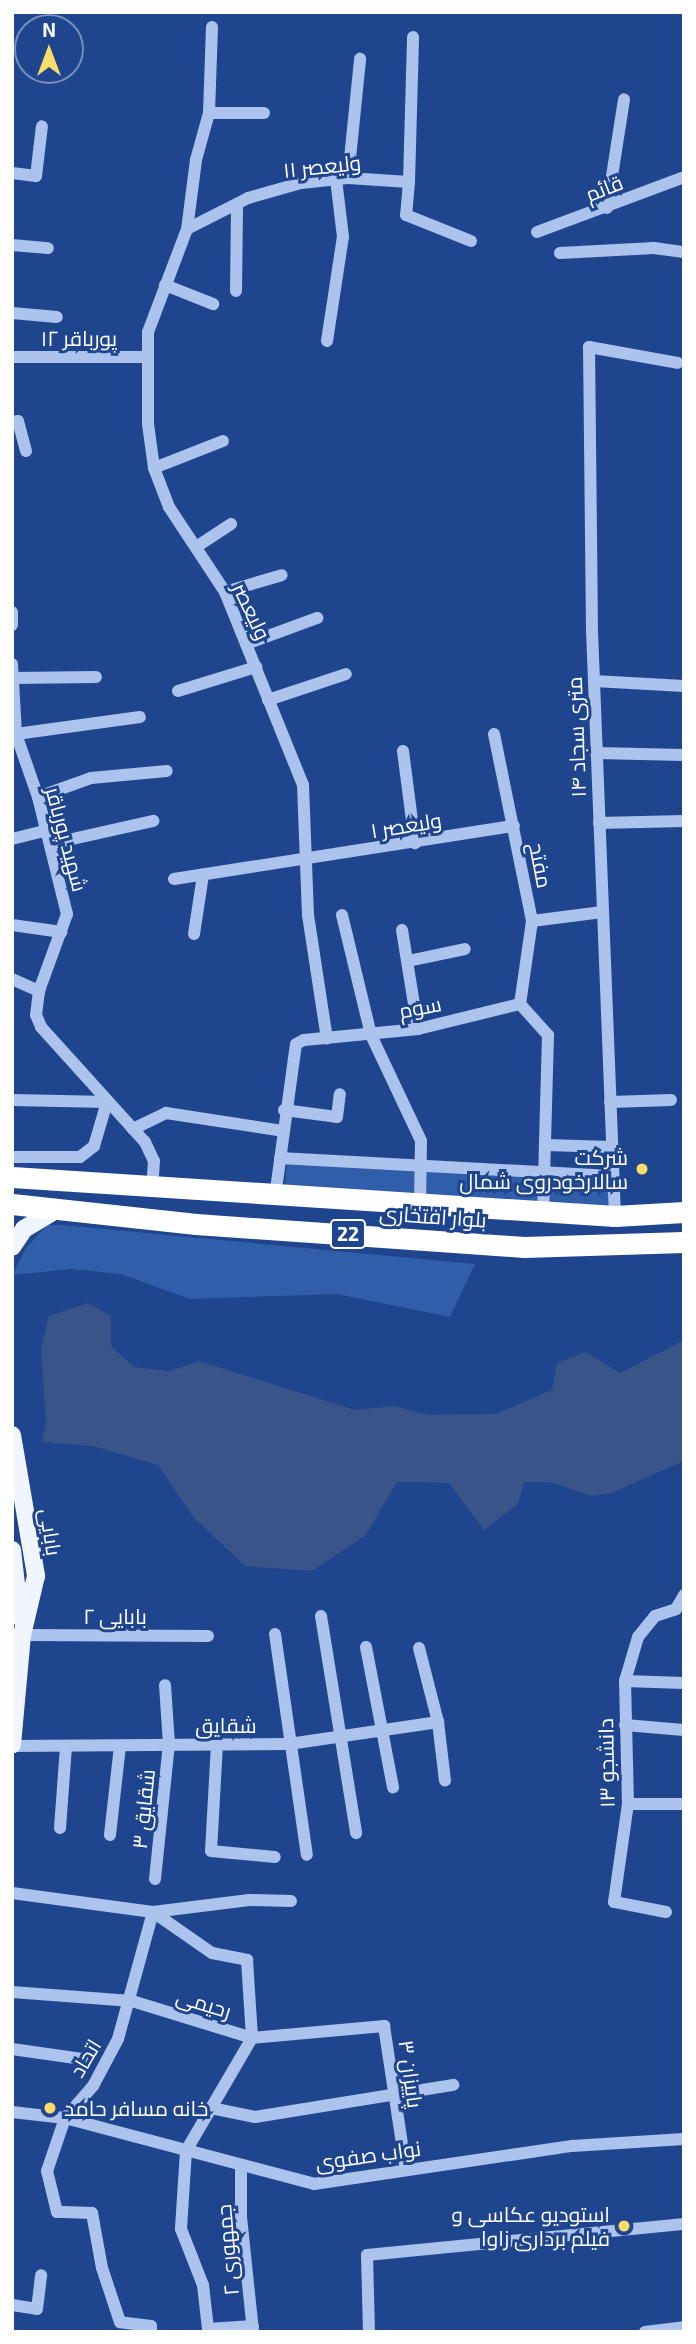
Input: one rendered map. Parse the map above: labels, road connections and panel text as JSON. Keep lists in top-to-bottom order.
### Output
{
  "streets": {
    "highway": ["بلوار افتخاری", "22"],
    "main road": ["بابایی"],
    "street": [
      "ولیعصر ۱۱",
      "قائم",
      "پورباقر ۱۲",
      "ولیعصر",
      "۱۴ متری سجاد",
      "ولیعصر ۱",
      "شهید پورباقر",
      "مفتح",
      "سوم",
      "بابایی ۲",
      "شقایق",
      "دانشجو ۱۳",
      "شقایق ۳",
      "رحیمی",
      "اتحاد",
      "پاییزان ۳",
      "نواب صفوی",
      "جمهوری ۲"
    ]
  },
  "crossings": [
    ["ولیعصر ۱۱", "ولیعصر"],
    ["پورباقر ۱۲", "ولیعصر"],
    ["ولیعصر", "ولیعصر ۱"],
    ["ولیعصر", "سوم"],
    ["۱۴ متری سجاد", "بلوار افتخاری"],
    ["ولیعصر ۱", "مفتح"],
    ["شهید پورباقر", "بلوار افتخاری"],
    ["مفتح", "سوم"],
    ["بابایی", "بابایی ۲"],
    ["بابایی", "شقایق"],
    ["شقایق", "شقایق ۳"],
    ["رحیمی", "اتحاد"],
    ["رحیمی", "پاییزان ۳"],
    ["اتحاد", "نواب صفوی"],
    ["پاییزان ۳", "نواب صفوی"],
    ["نواب صفوی", "جمهوری ۲"]
  ],
  "places": ["شرکت سالارخودروی شمال", "خانه مسافر حامد", "استودیو عکاسی و فیلم برداری زاوا"],
  "north": "top"
}
